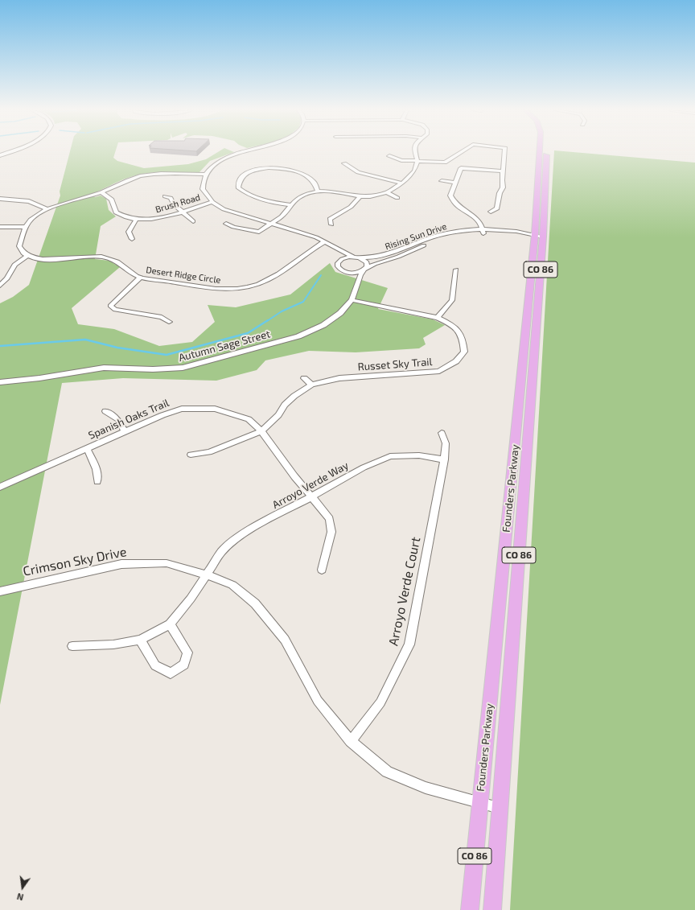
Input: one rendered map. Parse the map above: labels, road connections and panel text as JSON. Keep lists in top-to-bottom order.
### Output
{
  "streets": {
    "highway": ["CO 86", "Founders Parkway"],
    "street": [
      "Brush Road",
      "Rising Sun Drive",
      "Desert Ridge Circle",
      "Autumn Sage Street",
      "Russet Sky Trail",
      "Spanish Oaks Trail",
      "Arroyo Verde Way",
      "Crimson Sky Drive",
      "Arroyo Verde Court"
    ]
  },
  "crossings": [
    ["Rising Sun Drive", "Autumn Sage Street"],
    ["Rising Sun Drive", "Founders Parkway"],
    ["Autumn Sage Street", "Russet Sky Trail"],
    ["Russet Sky Trail", "Spanish Oaks Trail"],
    ["Spanish Oaks Trail", "Arroyo Verde Way"],
    ["Arroyo Verde Way", "Crimson Sky Drive"],
    ["Arroyo Verde Way", "Arroyo Verde Court"],
    ["Founders Parkway", "Crimson Sky Drive"],
    ["Crimson Sky Drive", "Arroyo Verde Court"]
  ],
  "north": "bottom"
}
